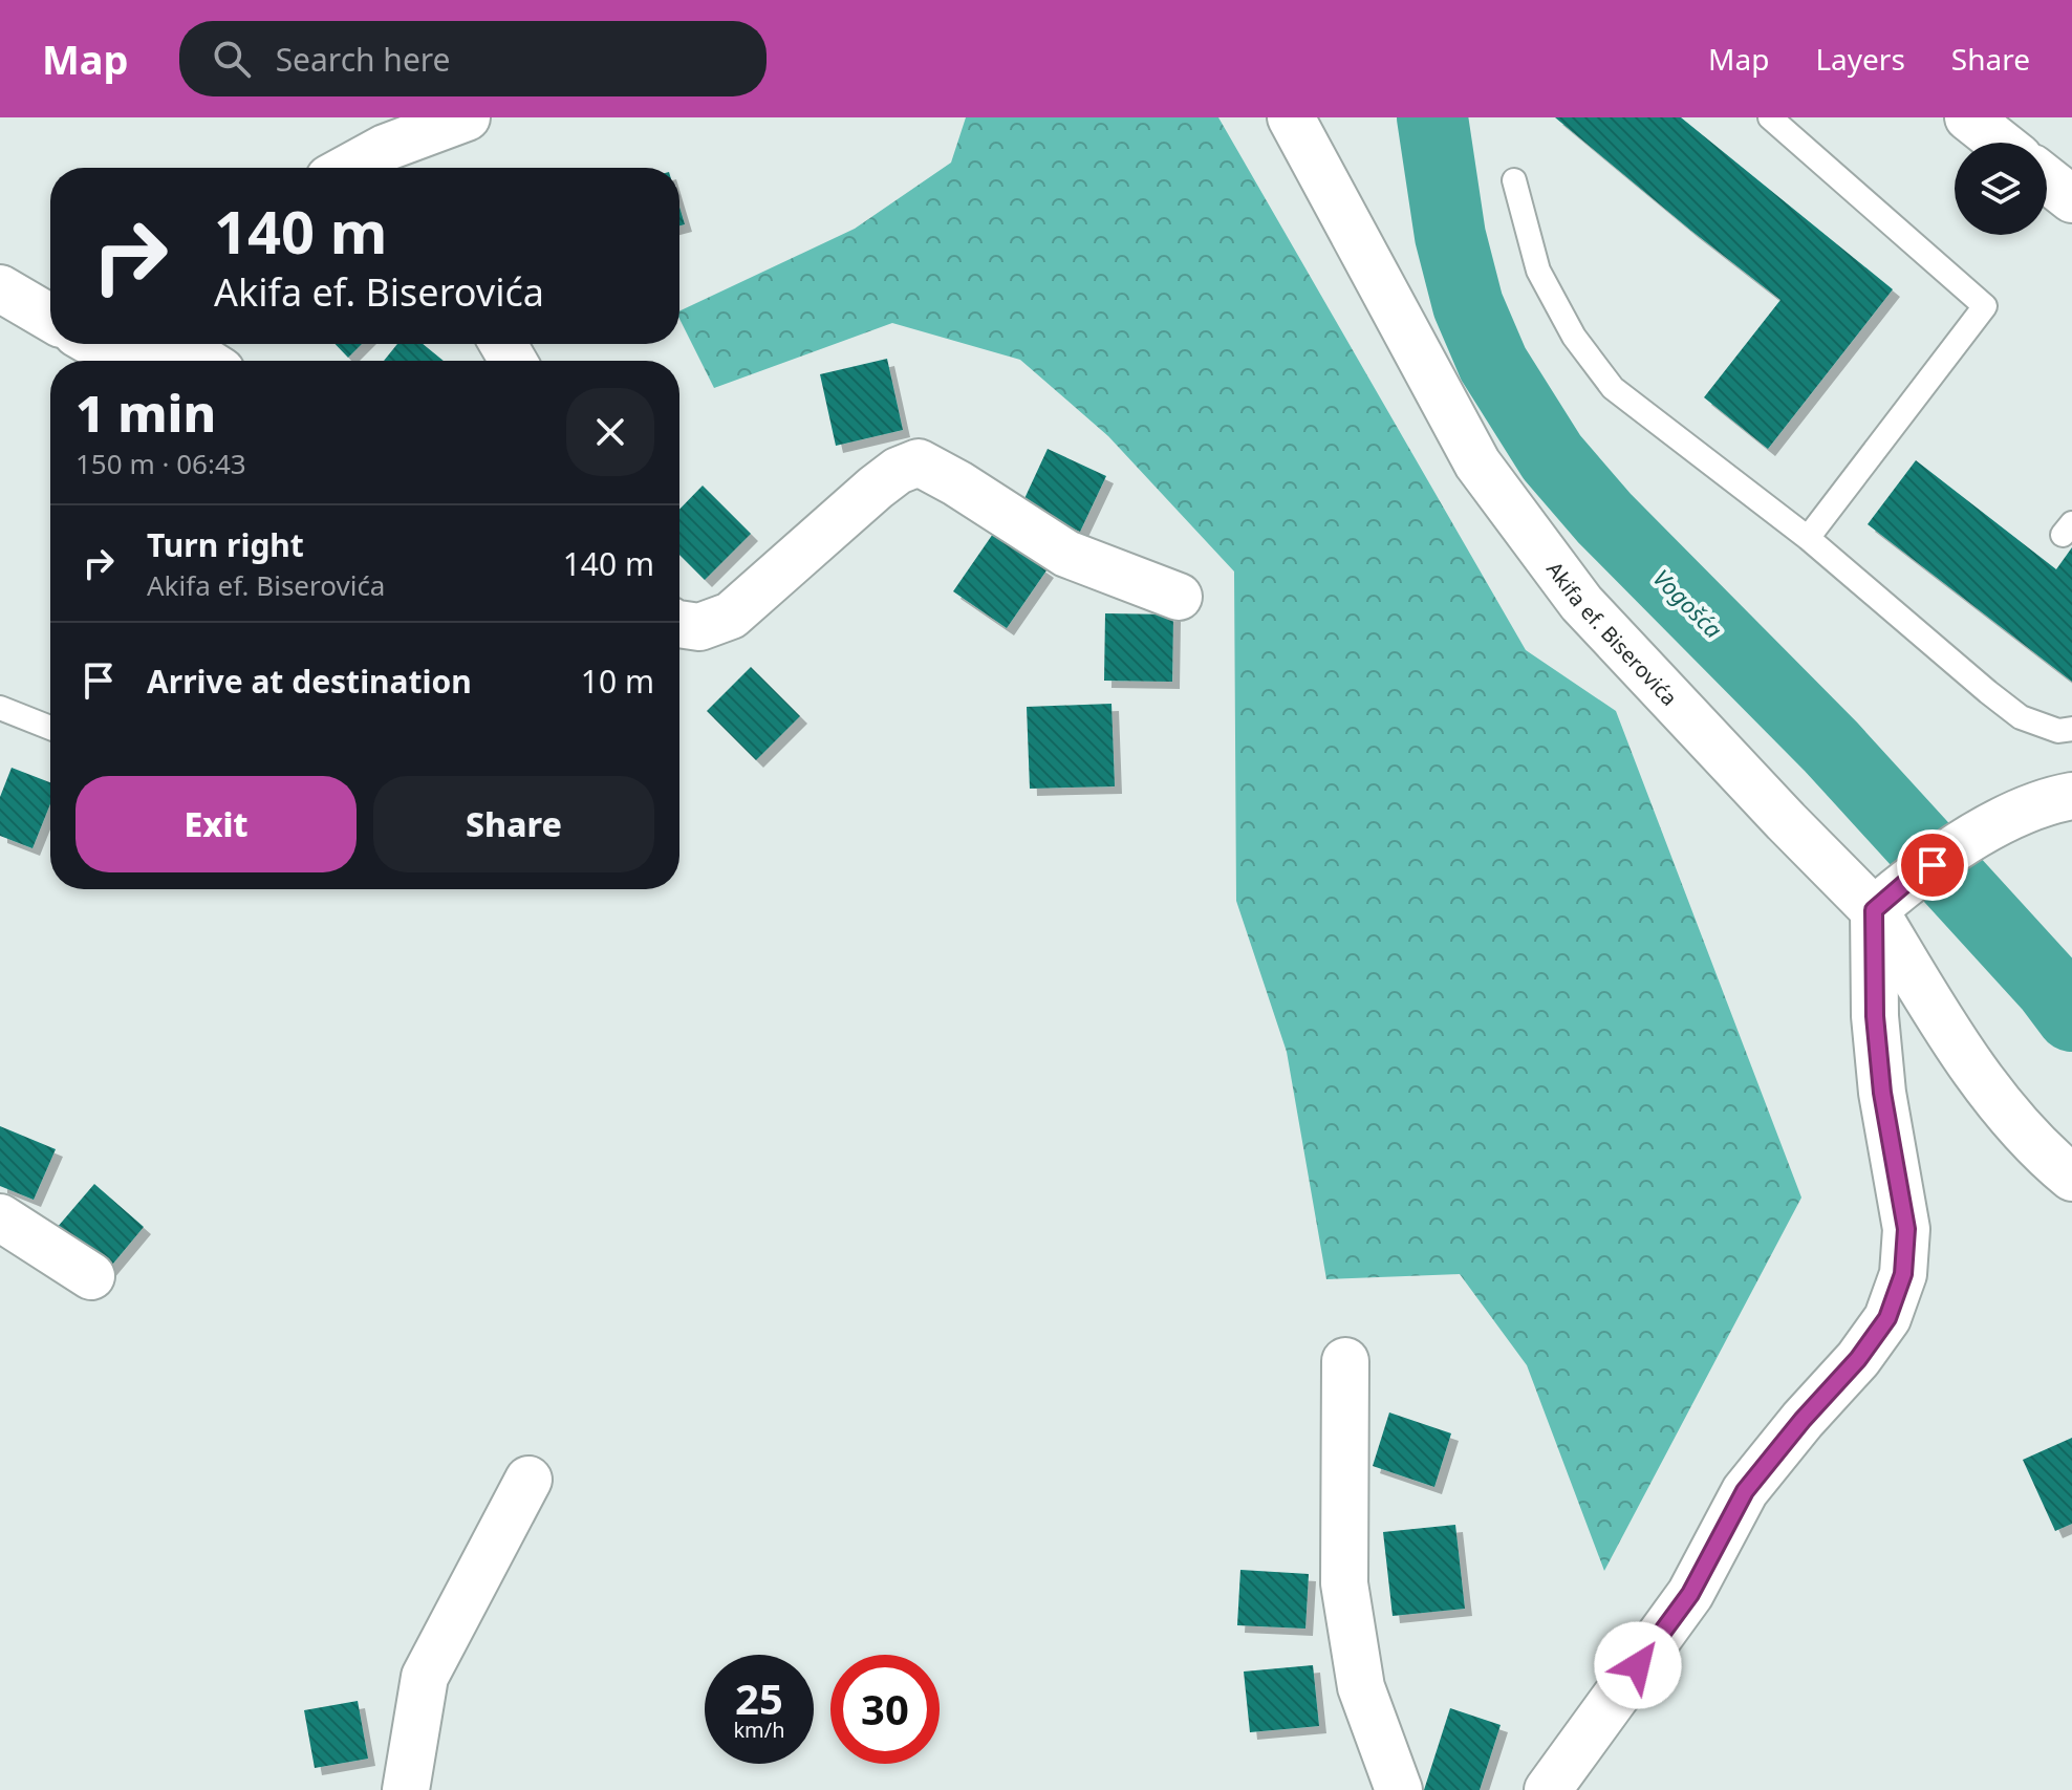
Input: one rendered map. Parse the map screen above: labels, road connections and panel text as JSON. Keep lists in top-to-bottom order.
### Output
{
  "streets": {
    "street": ["Akifa ef. Biserovića"]
  },
  "water": ["Vogošća"],
  "page": {
    "header": "Map",
    "search": "Search here",
    "nav": ["Map", "Layers", "Share"],
    "turn": ["140 m", "Akifa ef. Biserovića"],
    "heading": ["1 min", "150 m · 06:43"],
    "list": [
      {
        "name": "Turn right",
        "note": "Akifa ef. Biserovića",
        "value": "140 m"
      },
      {
        "name": "Arrive at destination",
        "value": "10 m"
      }
    ],
    "buttons": ["Exit", "Share"],
    "speed": "25 km/h",
    "limit": "30"
  }
}
